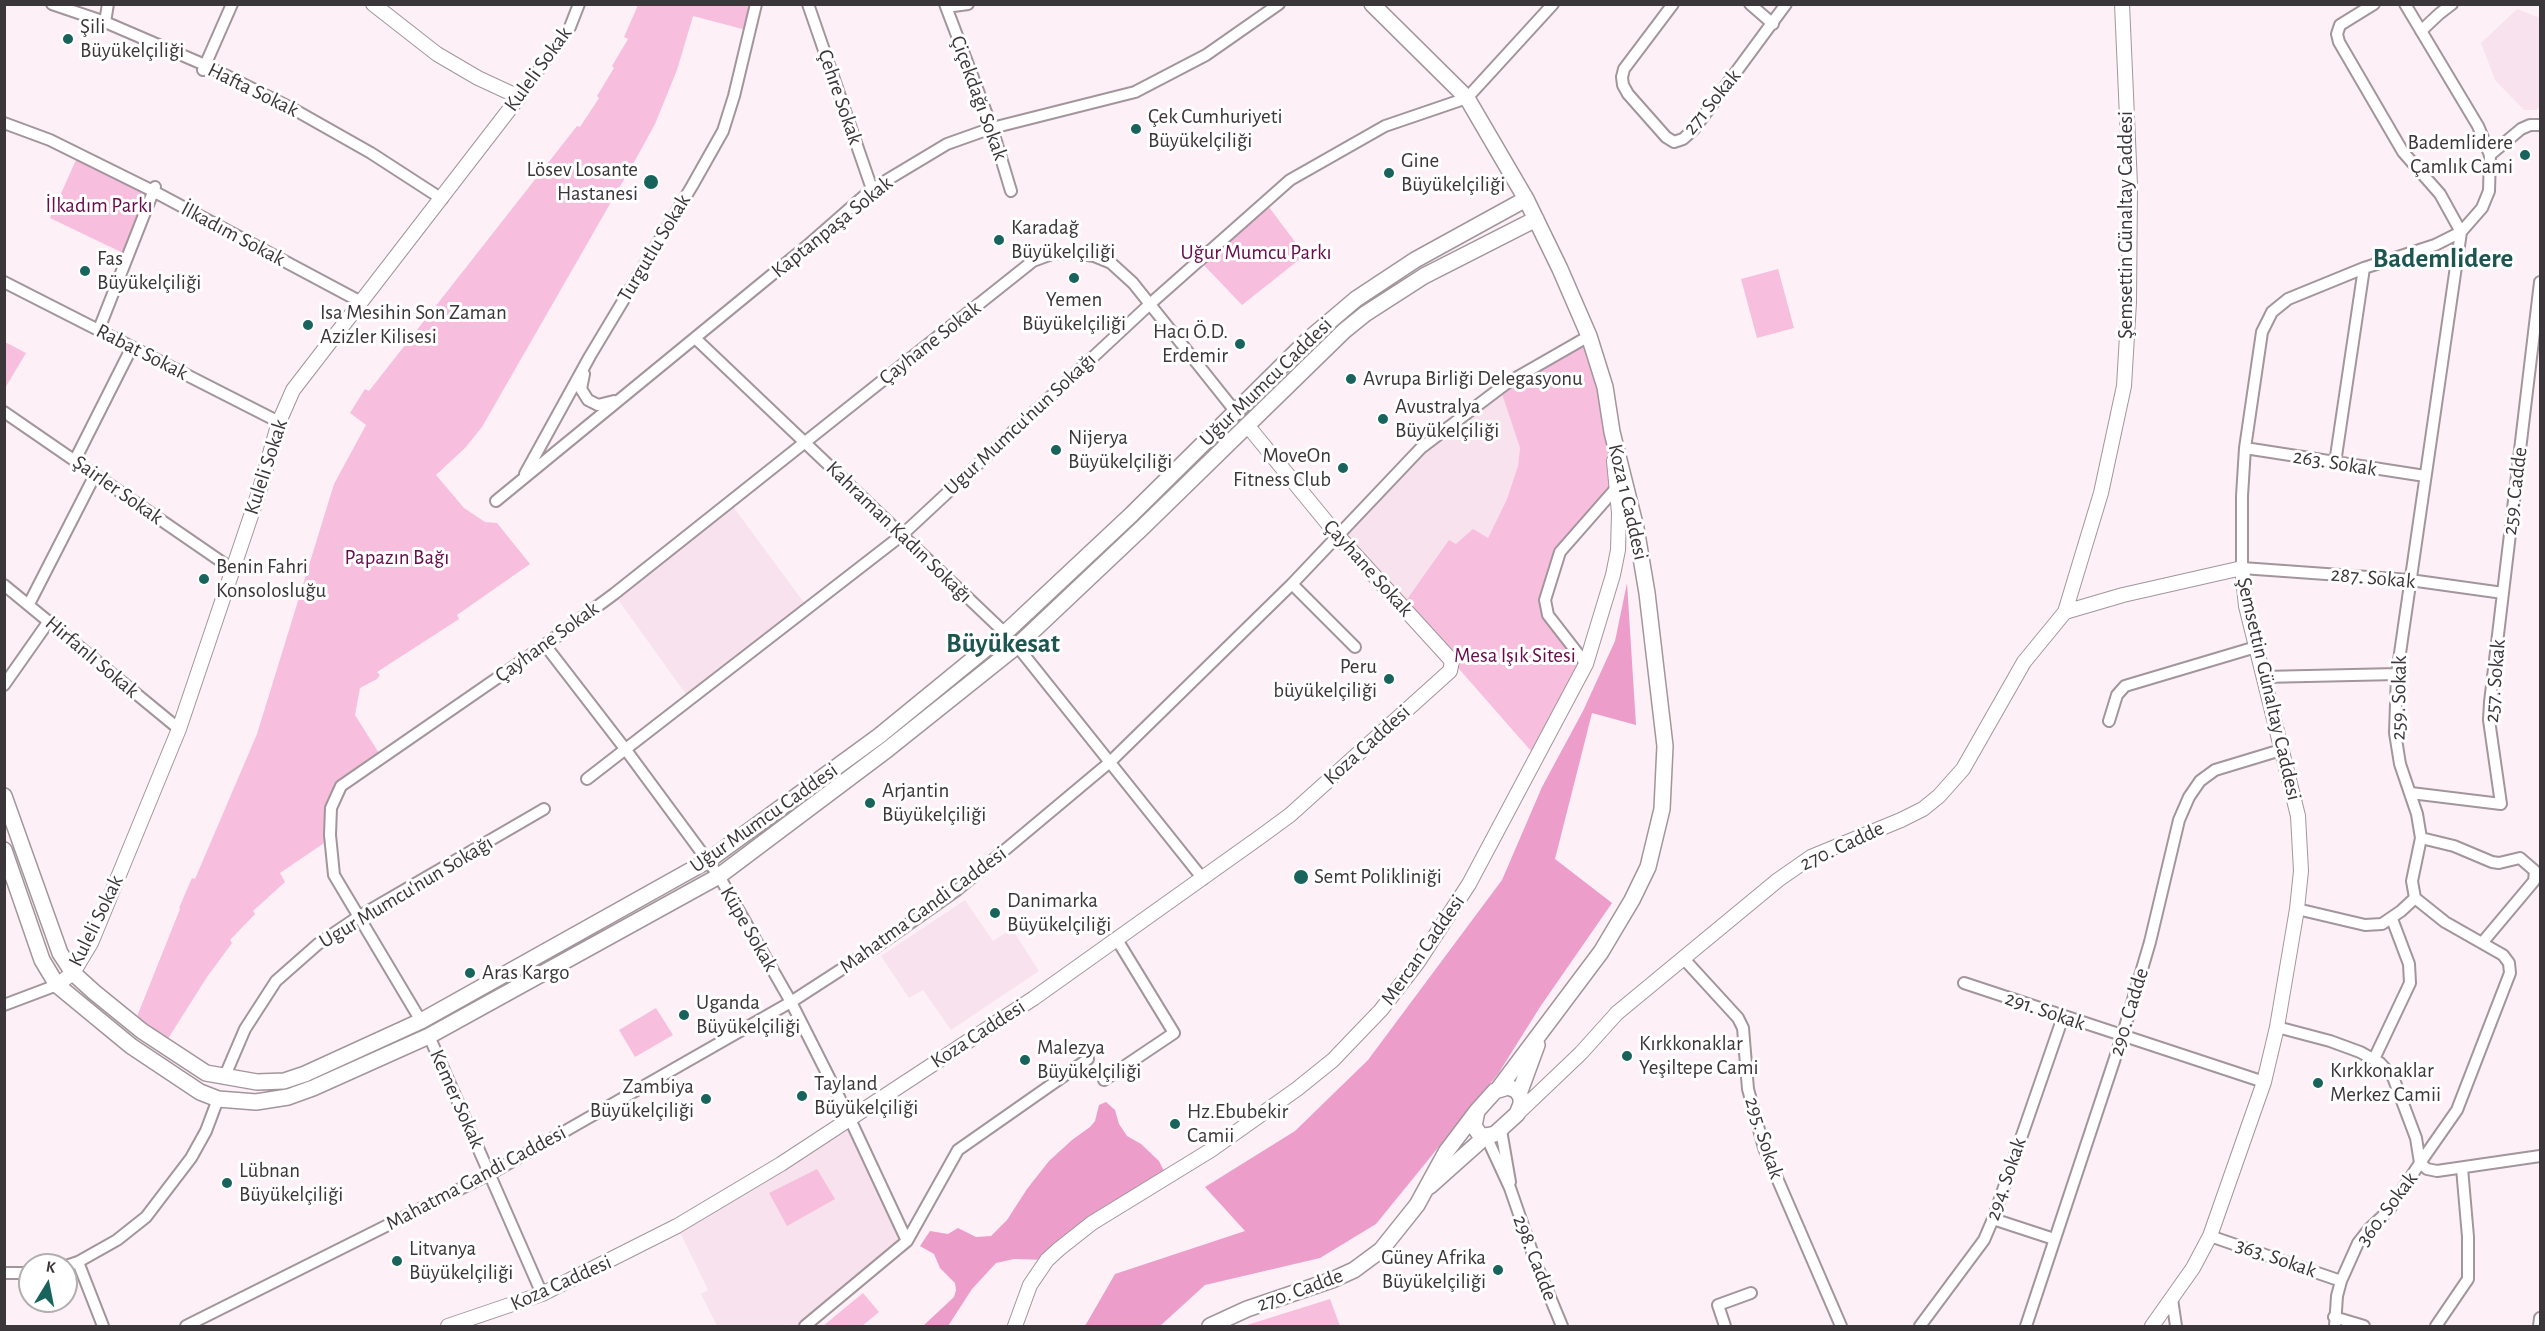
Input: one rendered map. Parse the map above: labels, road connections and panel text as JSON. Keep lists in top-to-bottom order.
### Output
{
  "streets": {
    "main road": [
      "Çayhane Sokak",
      "Uğur Mumcu Caddesi",
      "Koza 1 Caddesi",
      "Kahraman Kadın Sokağı",
      "270. Cadde"
    ],
    "street": [
      "Kuleli Sokak",
      "Hafta Sokak",
      "Çehre Sokak",
      "Çiçekdağı Sokak",
      "271 Sokak",
      "Şemsettin Günaltay Caddesi",
      "Kaptanpaşa Sokak",
      "İlkadım Sokak",
      "Turgutlu Sokak",
      "Rabat Sokak",
      "Ugur Mumcu'nun Sokağı",
      "263. Sokak",
      "Şairler Sokak",
      "259. Cadde",
      "287. Sokak",
      "Hirfanlı Sokak",
      "257. Sokak",
      "259. Sokak",
      "Koza Caddesi",
      "Mahatma Gandi Caddesi",
      "Küpe Sokak",
      "Mercan Caddesi",
      "291. Sokak",
      "290. Cadde",
      "Kemer Sokak",
      "295. Sokak",
      "294. Sokak",
      "360. Sokak",
      "298. Cadde",
      "363. Sokak"
    ]
  },
  "crossings": [
    ["Kuleli Sokak", "Hafta Sokak"],
    ["Kuleli Sokak", "İlkadım Sokak"],
    ["Kuleli Sokak", "Rabat Sokak"],
    ["Kuleli Sokak", "Uğur Mumcu Caddesi"],
    ["Kuleli Sokak", "Şairler Sokak"],
    ["Kuleli Sokak", "Hirfanlı Sokak"],
    ["Çehre Sokak", "Kaptanpaşa Sokak"],
    ["Çiçekdağı Sokak", "Kaptanpaşa Sokak"],
    ["Şemsettin Günaltay Caddesi", "287. Sokak"],
    ["Şemsettin Günaltay Caddesi", "270. Cadde"],
    ["Şemsettin Günaltay Caddesi", "291. Sokak"],
    ["Şemsettin Günaltay Caddesi", "290. Cadde"],
    ["Şemsettin Günaltay Caddesi", "360. Sokak"],
    ["Şemsettin Günaltay Caddesi", "363. Sokak"],
    ["Kaptanpaşa Sokak", "Turgutlu Sokak"],
    ["Kaptanpaşa Sokak", "Kahraman Kadın Sokağı"],
    ["Çayhane Sokak", "Uğur Mumcu Caddesi"],
    ["Çayhane Sokak", "Ugur Mumcu'nun Sokağı"],
    ["Çayhane Sokak", "Kahraman Kadın Sokağı"],
    ["Çayhane Sokak", "Koza Caddesi"],
    ["Çayhane Sokak", "Mahatma Gandi Caddesi"],
    ["Çayhane Sokak", "Küpe Sokak"],
    ["Uğur Mumcu Caddesi", "Ugur Mumcu'nun Sokağı"],
    ["Uğur Mumcu Caddesi", "Koza 1 Caddesi"],
    ["Uğur Mumcu Caddesi", "Kahraman Kadın Sokağı"],
    ["Uğur Mumcu Caddesi", "Küpe Sokak"],
    ["Uğur Mumcu Caddesi", "Kemer Sokak"],
    ["Ugur Mumcu'nun Sokağı", "Koza 1 Caddesi"],
    ["Ugur Mumcu'nun Sokağı", "Kahraman Kadın Sokağı"],
    ["Ugur Mumcu'nun Sokağı", "Küpe Sokak"],
    ["263. Sokak", "259. Sokak"],
    ["259. Cadde", "287. Sokak"],
    ["259. Cadde", "257. Sokak"],
    ["Koza 1 Caddesi", "270. Cadde"],
    ["Koza 1 Caddesi", "Mahatma Gandi Caddesi"],
    ["Koza 1 Caddesi", "Mercan Caddesi"],
    ["Kahraman Kadın Sokağı", "Koza Caddesi"],
    ["Kahraman Kadın Sokağı", "Mahatma Gandi Caddesi"],
    ["287. Sokak", "257. Sokak"],
    ["287. Sokak", "259. Sokak"],
    ["257. Sokak", "259. Sokak"],
    ["Koza Caddesi", "Küpe Sokak"],
    ["Koza Caddesi", "Kemer Sokak"],
    ["270. Cadde", "295. Sokak"],
    ["Mahatma Gandi Caddesi", "Küpe Sokak"],
    ["Mahatma Gandi Caddesi", "Kemer Sokak"],
    ["291. Sokak", "290. Cadde"],
    ["291. Sokak", "294. Sokak"],
    ["360. Sokak", "363. Sokak"]
  ],
  "districts": ["Bademlidere", "Büyükesat"],
  "parks": [
    "İlkadım Parkı",
    "Uğur Mumcu Parkı",
    "Papazın Bağı",
    "Mesa Işık Sitesi"
  ],
  "places": [
    "Şili Büyükelçiliği",
    "Çek Cumhuriyeti Büyükelçiliği",
    "Bademlidere Çamlık Cami",
    "Gine Büyükelçiliği",
    "Lösev Losante Hastanesi",
    "Karadağ Büyükelçiliği",
    "Fas Büyükelçiliği",
    "Yemen Büyükelçiliği",
    "Isa Mesihin Son Zaman Azizler Kilisesi",
    "Hacı Ö.D. Erdemir",
    "Avrupa Birliği Delegasyonu",
    "Avustralya Büyükelçiliği",
    "Nijerya Büyükelçiliği",
    "MoveOn Fitness Club",
    "Benin Fahri Konsolosluğu",
    "Peru büyükelçiliği",
    "Arjantin Büyükelçiliği",
    "Semt Polikliniği",
    "Danimarka Büyükelçiliği",
    "Aras Kargo",
    "Uganda Büyükelçiliği",
    "Kırkkonaklar Yeşiltepe Cami",
    "Malezya Büyükelçiliği",
    "Kırkkonaklar Merkez Camii",
    "Tayland Büyükelçiliği",
    "Zambiya Büyükelçiliği",
    "Hz.Ebubekir Camii",
    "Lübnan Büyükelçiliği",
    "Litvanya Büyükelçiliği",
    "Güney Afrika Büyükelçiliği"
  ],
  "north": "top"
}
